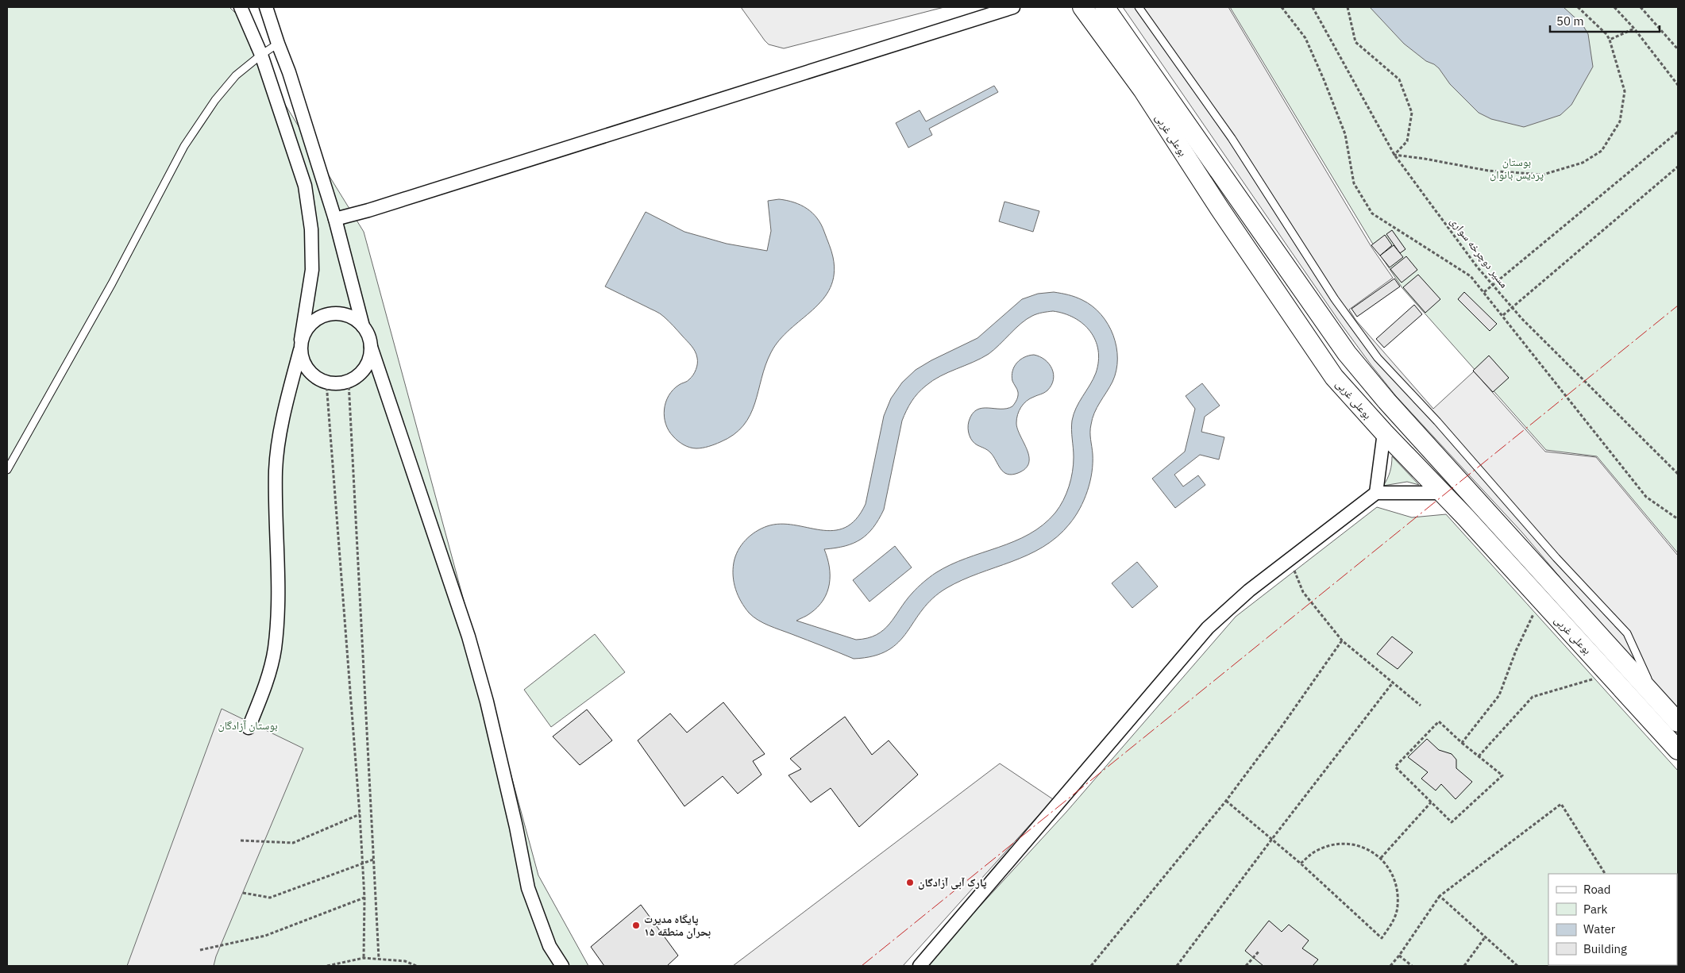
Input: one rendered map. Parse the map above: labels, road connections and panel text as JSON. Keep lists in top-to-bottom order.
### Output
{
  "streets": {
    "main road": ["بوعلی غربی"],
    "path": ["مسیر دوچرخه سواری"]
  },
  "parks": ["بوستان پردیس بانوان", "بوستان آزادگان"],
  "places": ["پارک آبی آزادگان", "پایگاه مدیرت بحران منطقه ۱۵"],
  "legend": [
    "Road",
    "Park",
    "Water",
    "Building"
  ],
  "scale_bar": "50 m"
}
